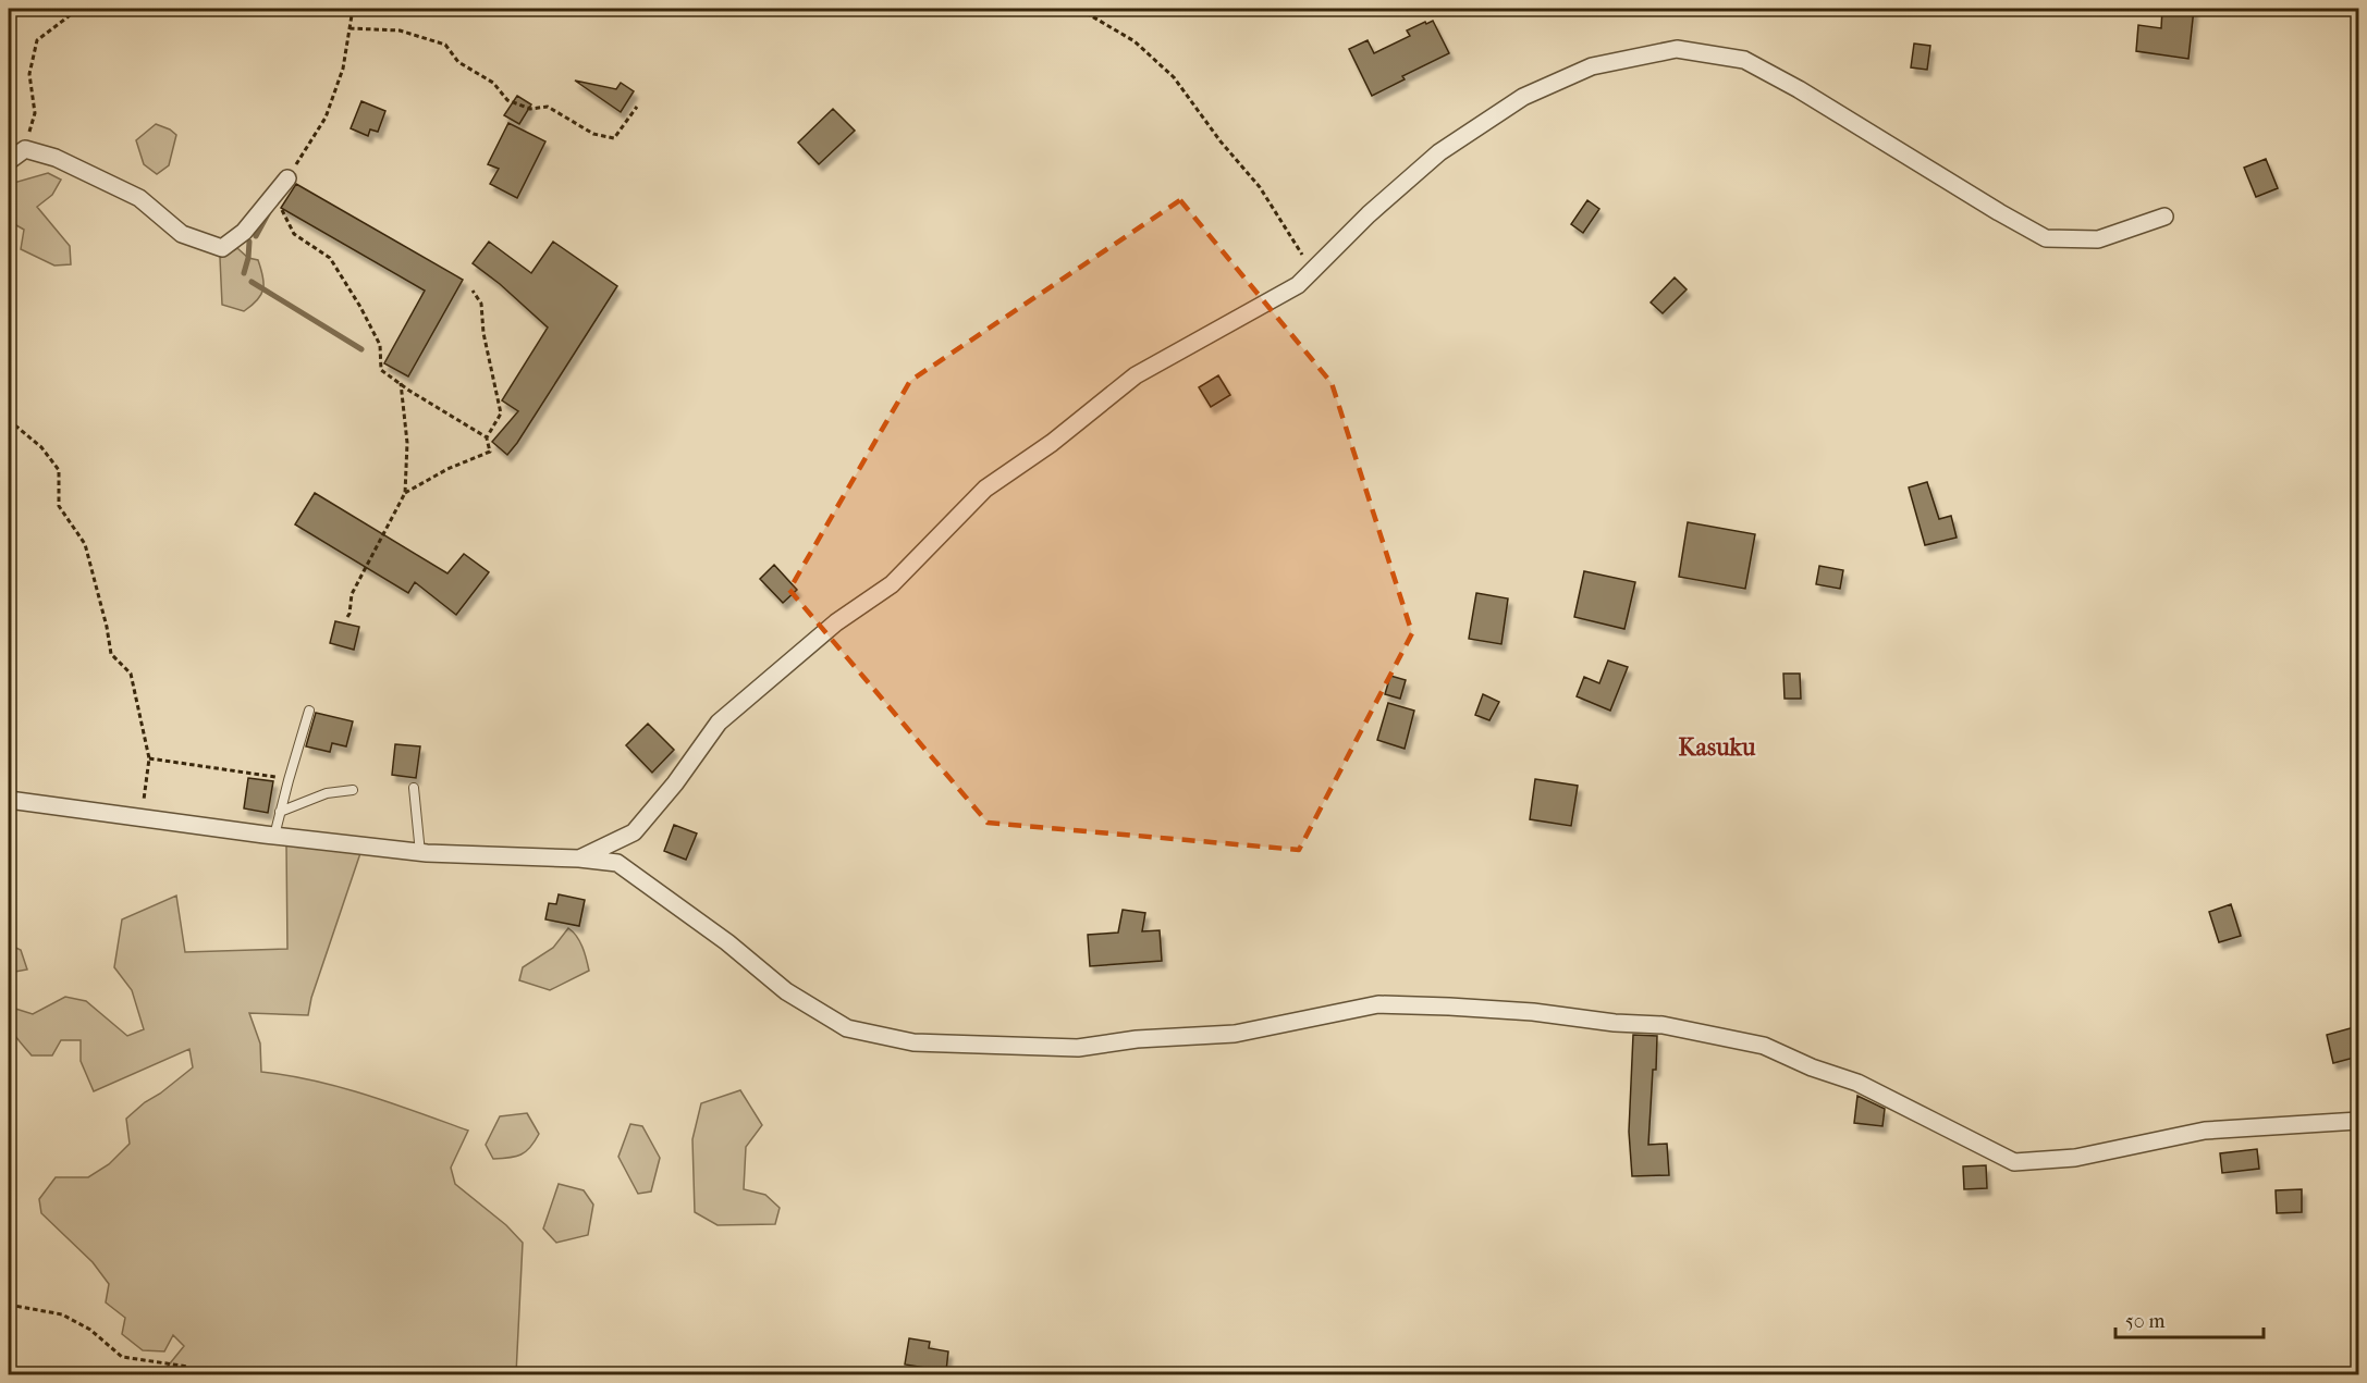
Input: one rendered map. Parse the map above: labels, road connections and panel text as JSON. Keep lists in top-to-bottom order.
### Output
{
  "districts": ["Kasuku"],
  "scale_bar": "50 m"
}
